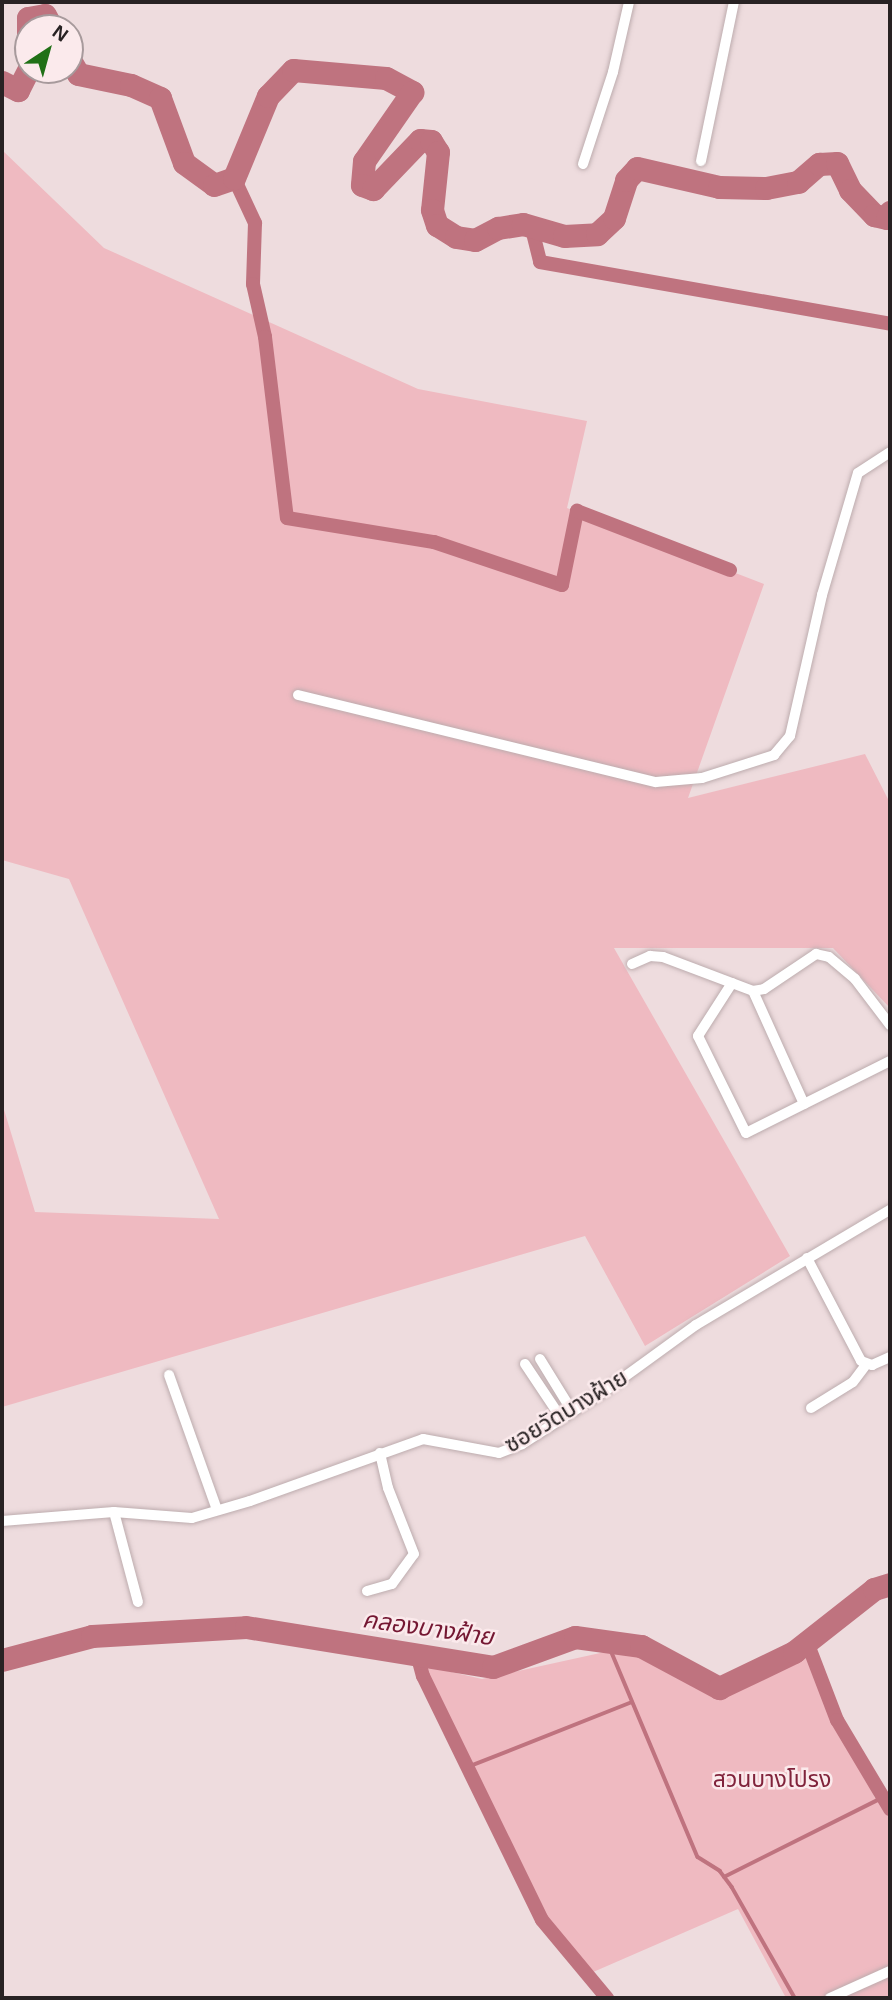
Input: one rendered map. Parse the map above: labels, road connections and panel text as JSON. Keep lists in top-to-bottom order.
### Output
{
  "streets": {
    "street": ["ซอยวัดบางฝ้าย"]
  },
  "water": ["คลองบางฝ้าย"],
  "parks": ["สวนบางโปรง"],
  "north": "top right"
}
